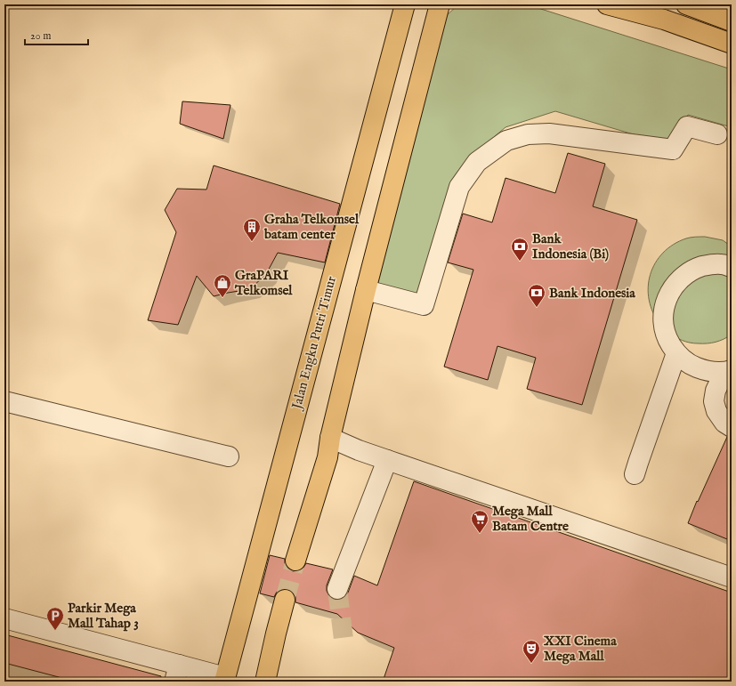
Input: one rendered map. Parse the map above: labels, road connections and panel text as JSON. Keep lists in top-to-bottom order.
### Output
{
  "streets": {
    "main road": ["Jalan Engku Putri Timur"]
  },
  "places": {
    "building": ["Graha Telkomsel batam center"],
    "bank": ["Bank Indonesia (Bi)", "Bank Indonesia"],
    "shop": ["GraPARI Telkomsel"],
    "supermarket": ["Mega Mall Batam Centre"],
    "parking": ["Parkir Mega Mall Tahap 3"],
    "theatre": ["XXI Cinema Mega Mall"]
  },
  "scale_bar": "20 m"
}
